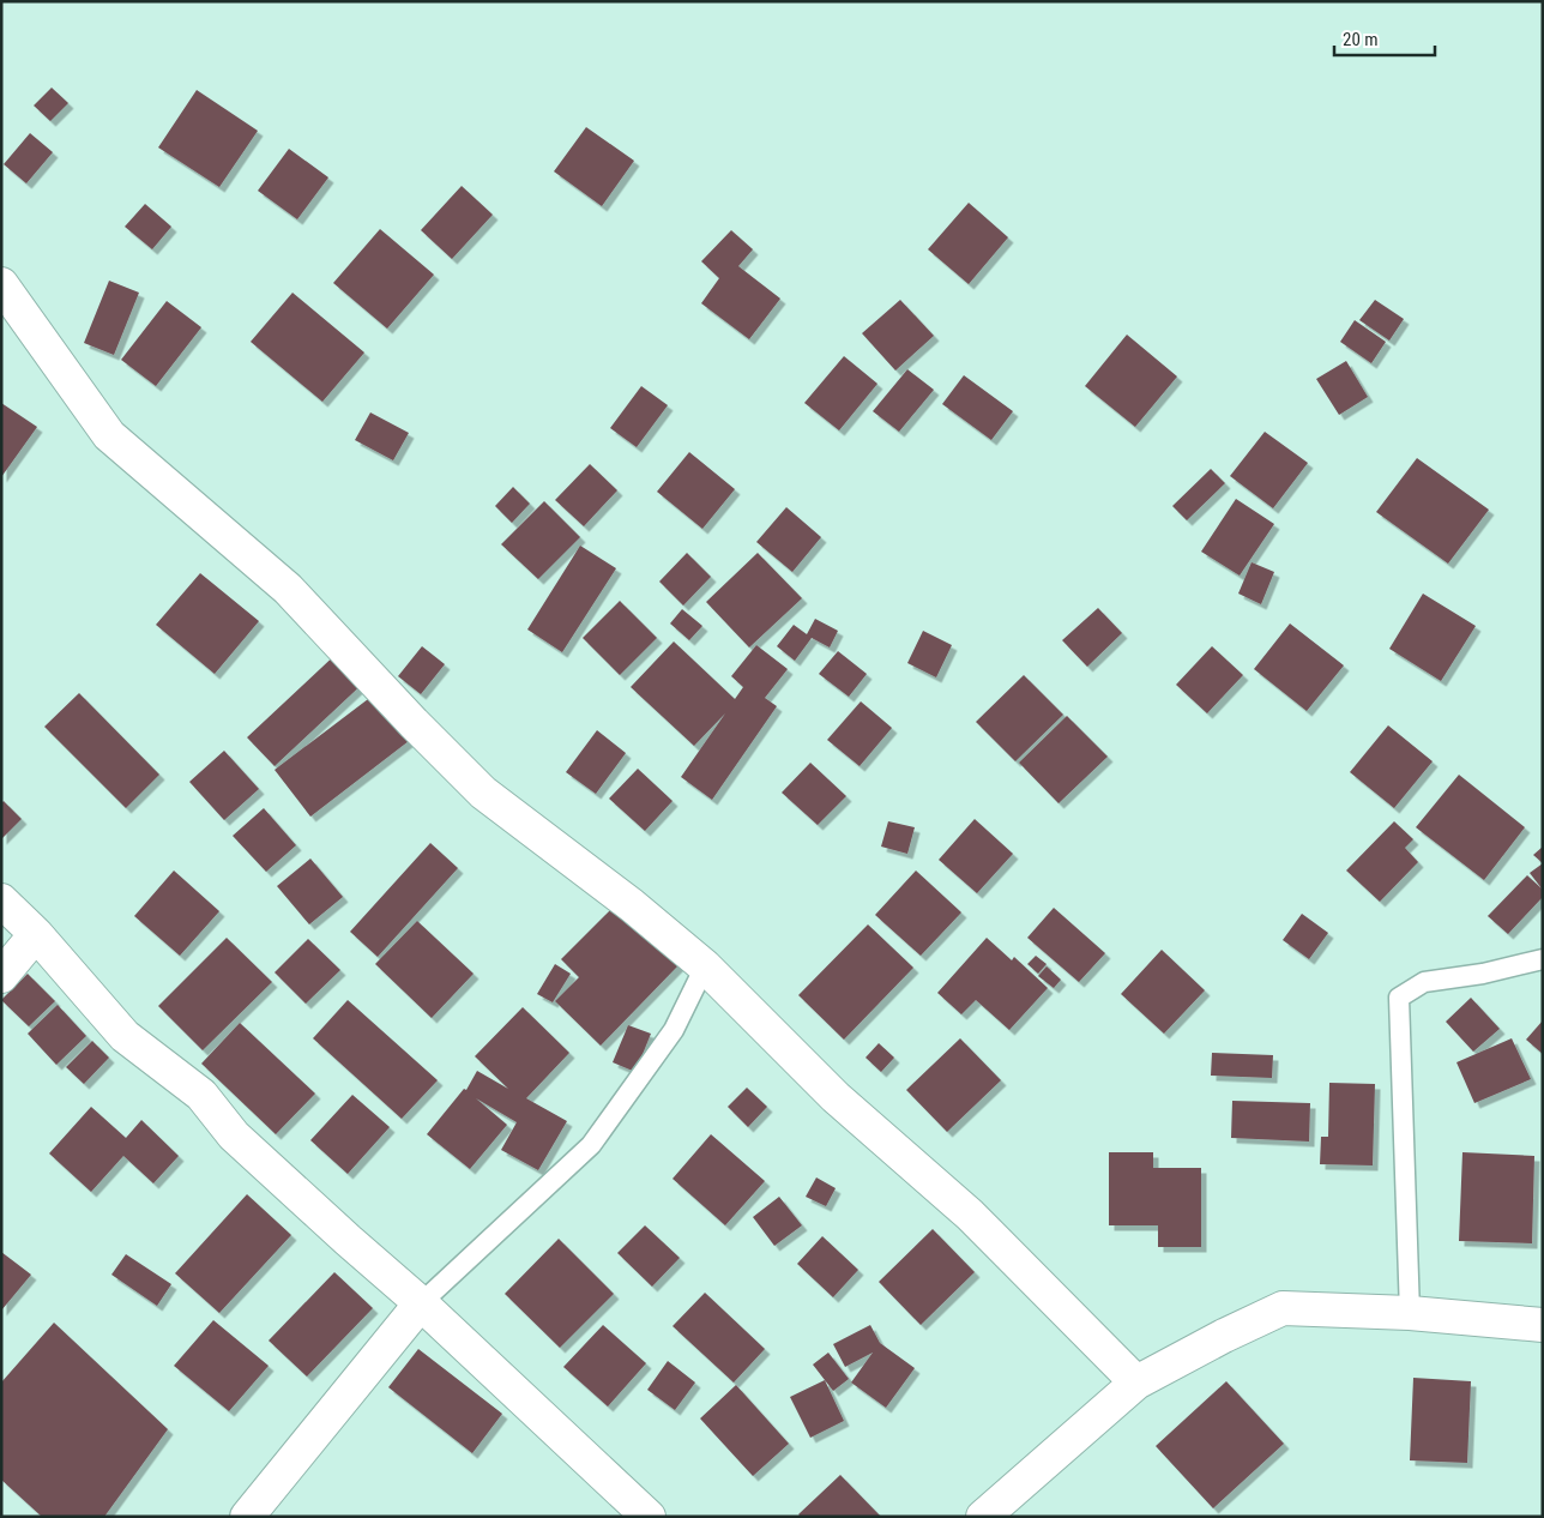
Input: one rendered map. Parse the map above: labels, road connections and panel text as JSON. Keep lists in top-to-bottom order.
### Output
{
  "scale_bar": "20 m"
}
